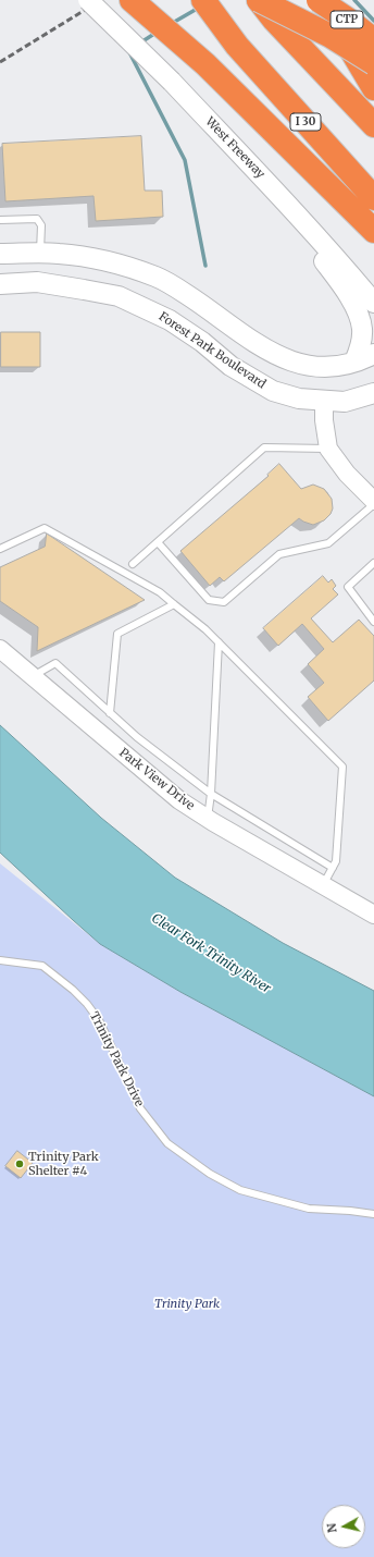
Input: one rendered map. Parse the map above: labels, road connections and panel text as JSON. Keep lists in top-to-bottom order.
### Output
{
  "streets": {
    "highway": ["CTP", "I 30"],
    "main road": ["West Freeway", "Forest Park Boulevard"],
    "street": ["Park View Drive"],
    "lane": ["Trinity Park Drive"]
  },
  "water": ["Clear Fork Trinity River"],
  "parks": ["Trinity Park"],
  "places": ["Trinity Park Shelter #4"],
  "north": "left"
}
